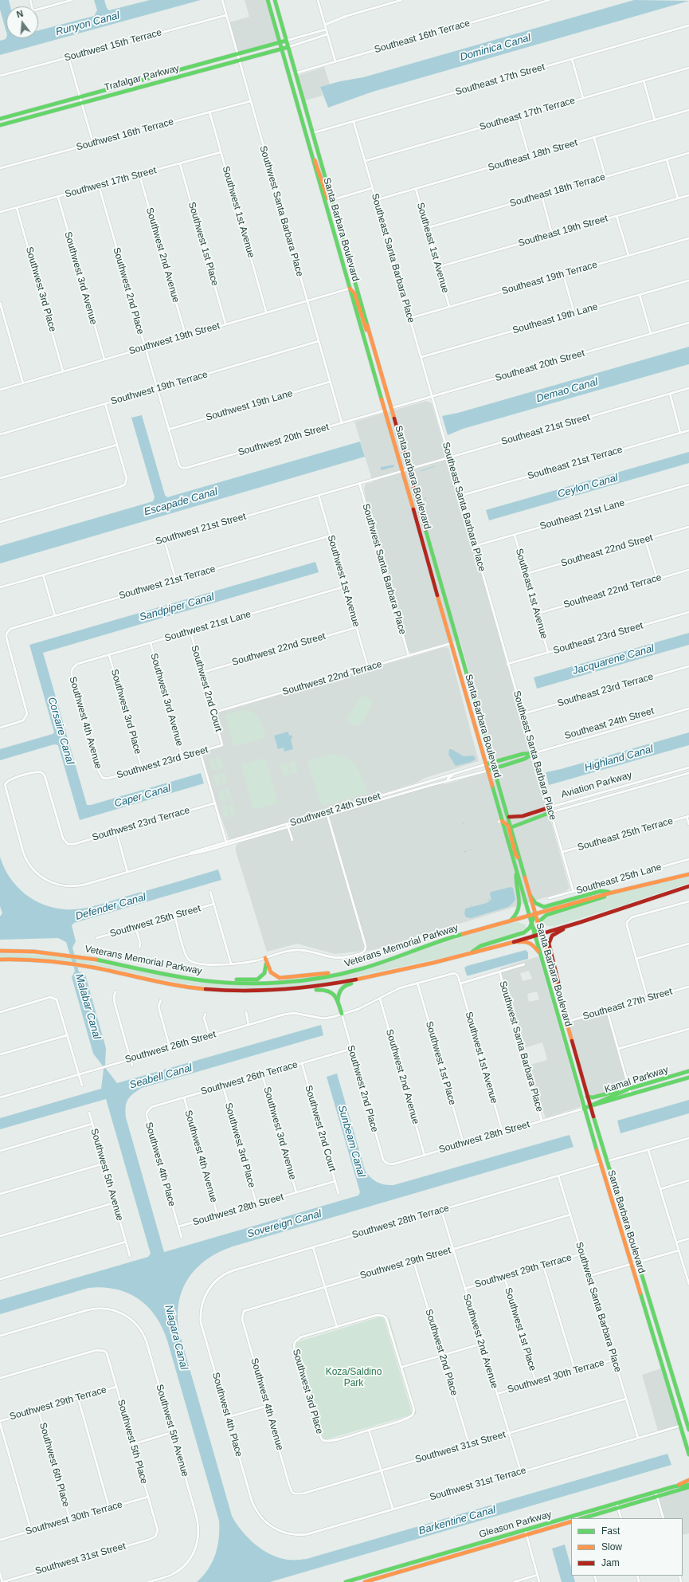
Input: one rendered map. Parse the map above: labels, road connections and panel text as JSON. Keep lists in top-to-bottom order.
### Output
{
  "streets": {
    "main road": [
      "Trafalgar Parkway",
      "Santa Barbara Boulevard",
      "Southeast 24th Street",
      "Aviation Parkway",
      "Veterans Memorial Parkway",
      "Kamal Parkway",
      "Gleason Parkway"
    ],
    "street": [
      "Southeast 16th Terrace",
      "Southwest 15th Terrace",
      "Southeast 17th Street",
      "Southeast 17th Terrace",
      "Southwest 16th Terrace",
      "Southeast 18th Street",
      "Southwest 17th Street",
      "Southeast 18th Terrace",
      "Southwest Santa Barbara Place",
      "Southwest 1st Avenue",
      "Southeast 19th Street",
      "Southwest 1st Place",
      "Southeast 1st Avenue",
      "Southwest 2nd Avenue",
      "Southeast Santa Barbara Place",
      "Southwest 3rd Avenue",
      "Southeast 19th Terrace",
      "Southwest 3rd Place",
      "Southwest 2nd Place",
      "Southeast 19th Lane",
      "Southwest 19th Street",
      "Southeast 20th Street",
      "Southwest 19th Terrace",
      "Southwest 19th Lane",
      "Southeast 21st Street",
      "Southwest 20th Street",
      "Southeast 21st Terrace",
      "Southeast 21st Lane",
      "Southwest 21st Street",
      "Southeast 22nd Street",
      "Southwest 21st Terrace",
      "Southeast 22nd Terrace",
      "Southwest 21st Lane",
      "Southeast 23rd Street",
      "Southwest 22nd Street",
      "Southwest 22nd Terrace",
      "Southwest 2nd Court",
      "Southeast 23rd Terrace",
      "Southwest 4th Avenue",
      "Southwest 23rd Street",
      "Southwest 24th Street",
      "Southwest 23rd Terrace",
      "Southeast 25th Terrace",
      "Southeast 25th Lane",
      "Southwest 25th Street",
      "Southeast 27th Street",
      "Southwest 26th Street",
      "Southwest 26th Terrace",
      "Southwest 28th Street",
      "Southwest 4th Place",
      "Southwest 5th Avenue",
      "Southwest 28th Terrace",
      "Southwest 29th Street",
      "Southwest 29th Terrace",
      "Southwest 30th Terrace",
      "Southwest 5th Place",
      "Southwest 31st Street",
      "Southwest 6th Place",
      "Southwest 31st Terrace"
    ]
  },
  "crossings": [
    ["Southeast 16th Terrace", "Santa Barbara Boulevard"],
    ["Southwest 15th Terrace", "Southwest Santa Barbara Place"],
    ["Trafalgar Parkway", "Southwest Santa Barbara Place"],
    ["Trafalgar Parkway", "Santa Barbara Boulevard"],
    ["Southeast 17th Street", "Santa Barbara Boulevard"],
    ["Southeast 17th Street", "Southeast Santa Barbara Place"],
    ["Southeast 17th Terrace", "Southeast Santa Barbara Place"],
    ["Southwest 16th Terrace", "Southwest Santa Barbara Place"],
    ["Southwest 16th Terrace", "Southwest 1st Avenue"],
    ["Southeast 18th Street", "Southeast 1st Avenue"],
    ["Southeast 18th Street", "Southeast Santa Barbara Place"],
    ["Southwest 17th Street", "Southwest 1st Avenue"],
    ["Southwest 17th Street", "Southwest 1st Place"],
    ["Southwest 17th Street", "Southwest 2nd Avenue"],
    ["Southwest 17th Street", "Southwest 3rd Avenue"],
    ["Southwest 17th Street", "Southwest 3rd Place"],
    ["Southwest 17th Street", "Southwest 2nd Place"],
    ["Southeast 18th Terrace", "Southeast 1st Avenue"],
    ["Southwest Santa Barbara Place", "Southwest 19th Street"],
    ["Southwest Santa Barbara Place", "Southwest 19th Terrace"],
    ["Southwest Santa Barbara Place", "Southwest 19th Lane"],
    ["Southwest Santa Barbara Place", "Southwest 20th Street"],
    ["Southwest Santa Barbara Place", "Southwest 21st Street"],
    ["Southwest Santa Barbara Place", "Southwest 22nd Terrace"],
    ["Southwest Santa Barbara Place", "Southwest 28th Street"],
    ["Southwest Santa Barbara Place", "Southwest 28th Terrace"],
    ["Southwest Santa Barbara Place", "Southwest 29th Street"],
    ["Southwest Santa Barbara Place", "Southwest 29th Terrace"],
    ["Southwest Santa Barbara Place", "Southwest 30th Terrace"],
    ["Southwest Santa Barbara Place", "Southwest 31st Street"],
    ["Southwest Santa Barbara Place", "Southwest 31st Terrace"],
    ["Southwest 1st Avenue", "Southwest 19th Street"],
    ["Southwest 1st Avenue", "Southwest 21st Street"],
    ["Southwest 1st Avenue", "Southwest 21st Terrace"],
    ["Southwest 1st Avenue", "Southwest 21st Lane"],
    ["Southwest 1st Avenue", "Southwest 22nd Street"],
    ["Southwest 1st Avenue", "Southwest 22nd Terrace"],
    ["Southwest 1st Avenue", "Southwest 26th Street"],
    ["Southwest 1st Avenue", "Southwest 28th Street"],
    ["Santa Barbara Boulevard", "Southwest 19th Street"],
    ["Santa Barbara Boulevard", "Southeast 20th Street"],
    ["Santa Barbara Boulevard", "Southeast 21st Street"],
    ["Santa Barbara Boulevard", "Southwest 20th Street"],
    ["Santa Barbara Boulevard", "Southwest 21st Street"],
    ["Santa Barbara Boulevard", "Southwest 22nd Terrace"],
    ["Santa Barbara Boulevard", "Southeast 24th Street"],
    ["Santa Barbara Boulevard", "Aviation Parkway"],
    ["Santa Barbara Boulevard", "Southwest 24th Street"],
    ["Santa Barbara Boulevard", "Veterans Memorial Parkway"],
    ["Santa Barbara Boulevard", "Southeast 27th Street"],
    ["Santa Barbara Boulevard", "Kamal Parkway"],
    ["Santa Barbara Boulevard", "Southwest 28th Street"],
    ["Santa Barbara Boulevard", "Southwest 28th Terrace"],
    ["Santa Barbara Boulevard", "Southwest 31st Terrace"],
    ["Southeast 19th Street", "Southeast 1st Avenue"],
    ["Southwest 1st Place", "Southwest 19th Street"],
    ["Southwest 1st Place", "Southwest 26th Street"],
    ["Southwest 1st Place", "Southwest 28th Street"],
    ["Southwest 1st Place", "Southwest 29th Terrace"],
    ["Southwest 1st Place", "Southwest 30th Terrace"],
    ["Southeast 1st Avenue", "Southeast 19th Terrace"],
    ["Southeast 1st Avenue", "Southeast 21st Lane"],
    ["Southeast 1st Avenue", "Southeast 22nd Street"],
    ["Southeast 1st Avenue", "Southeast 22nd Terrace"],
    ["Southeast 1st Avenue", "Southeast 23rd Street"],
    ["Southwest 2nd Avenue", "Southwest 19th Street"],
    ["Southwest 2nd Avenue", "Southwest 26th Street"],
    ["Southwest 2nd Avenue", "Southwest 28th Street"],
    ["Southwest 2nd Avenue", "Southwest 28th Terrace"],
    ["Southwest 2nd Avenue", "Southwest 29th Street"],
    ["Southwest 2nd Avenue", "Southwest 29th Terrace"],
    ["Southwest 2nd Avenue", "Southwest 30th Terrace"],
    ["Southwest 2nd Avenue", "Southwest 31st Street"],
    ["Southwest 2nd Avenue", "Southwest 31st Terrace"],
    ["Southeast Santa Barbara Place", "Southeast 19th Terrace"],
    ["Southeast Santa Barbara Place", "Southeast 19th Lane"],
    ["Southeast Santa Barbara Place", "Southeast 20th Street"],
    ["Southeast Santa Barbara Place", "Southeast 21st Street"],
    ["Southeast Santa Barbara Place", "Southeast 21st Terrace"],
    ["Southeast Santa Barbara Place", "Southeast 21st Lane"],
    ["Southeast Santa Barbara Place", "Southeast 23rd Street"],
    ["Southeast Santa Barbara Place", "Southeast 23rd Terrace"],
    ["Southeast Santa Barbara Place", "Southeast 24th Street"],
    ["Southeast Santa Barbara Place", "Aviation Parkway"],
    ["Southeast Santa Barbara Place", "Southeast 25th Terrace"],
    ["Southeast Santa Barbara Place", "Southeast 25th Lane"],
    ["Southwest 3rd Avenue", "Southwest 19th Street"],
    ["Southwest 3rd Avenue", "Southwest 21st Lane"],
    ["Southwest 3rd Avenue", "Southwest 23rd Street"],
    ["Southwest 3rd Avenue", "Southwest 26th Terrace"],
    ["Southwest 3rd Avenue", "Southwest 28th Street"],
    ["Southwest 3rd Place", "Southwest 19th Street"],
    ["Southwest 3rd Place", "Southwest 21st Lane"],
    ["Southwest 3rd Place", "Southwest 23rd Street"],
    ["Southwest 3rd Place", "Southwest 26th Terrace"],
    ["Southwest 3rd Place", "Southwest 28th Street"],
    ["Southwest 2nd Place", "Southwest 19th Street"],
    ["Southwest 2nd Place", "Southwest 19th Terrace"],
    ["Southwest 2nd Place", "Southwest 19th Lane"],
    ["Southwest 2nd Place", "Southwest 20th Street"],
    ["Southwest 2nd Place", "Southwest 26th Street"],
    ["Southwest 2nd Place", "Southwest 26th Terrace"],
    ["Southwest 2nd Place", "Southwest 28th Street"],
    ["Southwest 2nd Place", "Southwest 29th Street"],
    ["Southwest 2nd Place", "Southwest 31st Street"],
    ["Southeast 21st Street", "Southwest 21st Street"],
    ["Southwest 21st Lane", "Southwest 2nd Court"],
    ["Southwest 21st Lane", "Southwest 4th Avenue"],
    ["Southwest 22nd Street", "Southwest 2nd Court"],
    ["Southwest 22nd Terrace", "Southwest 2nd Court"],
    ["Southwest 2nd Court", "Southwest 23rd Street"],
    ["Southwest 2nd Court", "Southwest 26th Terrace"],
    ["Southwest 2nd Court", "Southwest 28th Street"],
    ["Southwest 4th Avenue", "Southwest 23rd Street"],
    ["Southwest 4th Avenue", "Southwest 26th Terrace"],
    ["Southwest 4th Avenue", "Southwest 28th Street"],
    ["Southwest 4th Avenue", "Southwest 29th Street"],
    ["Southwest 4th Avenue", "Southwest 31st Street"],
    ["Southeast 24th Street", "Southwest 24th Street"],
    ["Southwest 24th Street", "Southwest 23rd Terrace"],
    ["Southwest 26th Terrace", "Southwest 4th Place"],
    ["Kamal Parkway", "Southwest 28th Street"],
    ["Southwest 28th Street", "Southwest 4th Place"],
    ["Southwest 4th Place", "Southwest 28th Terrace"],
    ["Southwest 4th Place", "Southwest 31st Terrace"],
    ["Southwest 29th Terrace", "Southwest 5th Place"],
    ["Southwest 29th Terrace", "Southwest 6th Place"],
    ["Southwest 30th Terrace", "Southwest 5th Place"],
    ["Southwest 30th Terrace", "Southwest 6th Place"],
    ["Southwest 5th Place", "Southwest 31st Street"]
  ],
  "water": [
    "Runyon Canal",
    "Dominica Canal",
    "Demao Canal",
    "Ceylon Canal",
    "Escapade Canal",
    "Sandpiper Canal",
    "Jacquarene Canal",
    "Corsaire Canal",
    "Highland Canal",
    "Caper Canal",
    "Defender Canal",
    "Malabar Canal",
    "Seabell Canal",
    "Sunbeam Canal",
    "Sovereign Canal",
    "Niagara Canal",
    "Barkentine Canal"
  ],
  "parks": ["Koza/Saldino Park"],
  "legend": ["Fast", "Slow", "Jam"],
  "north": "top"
}
